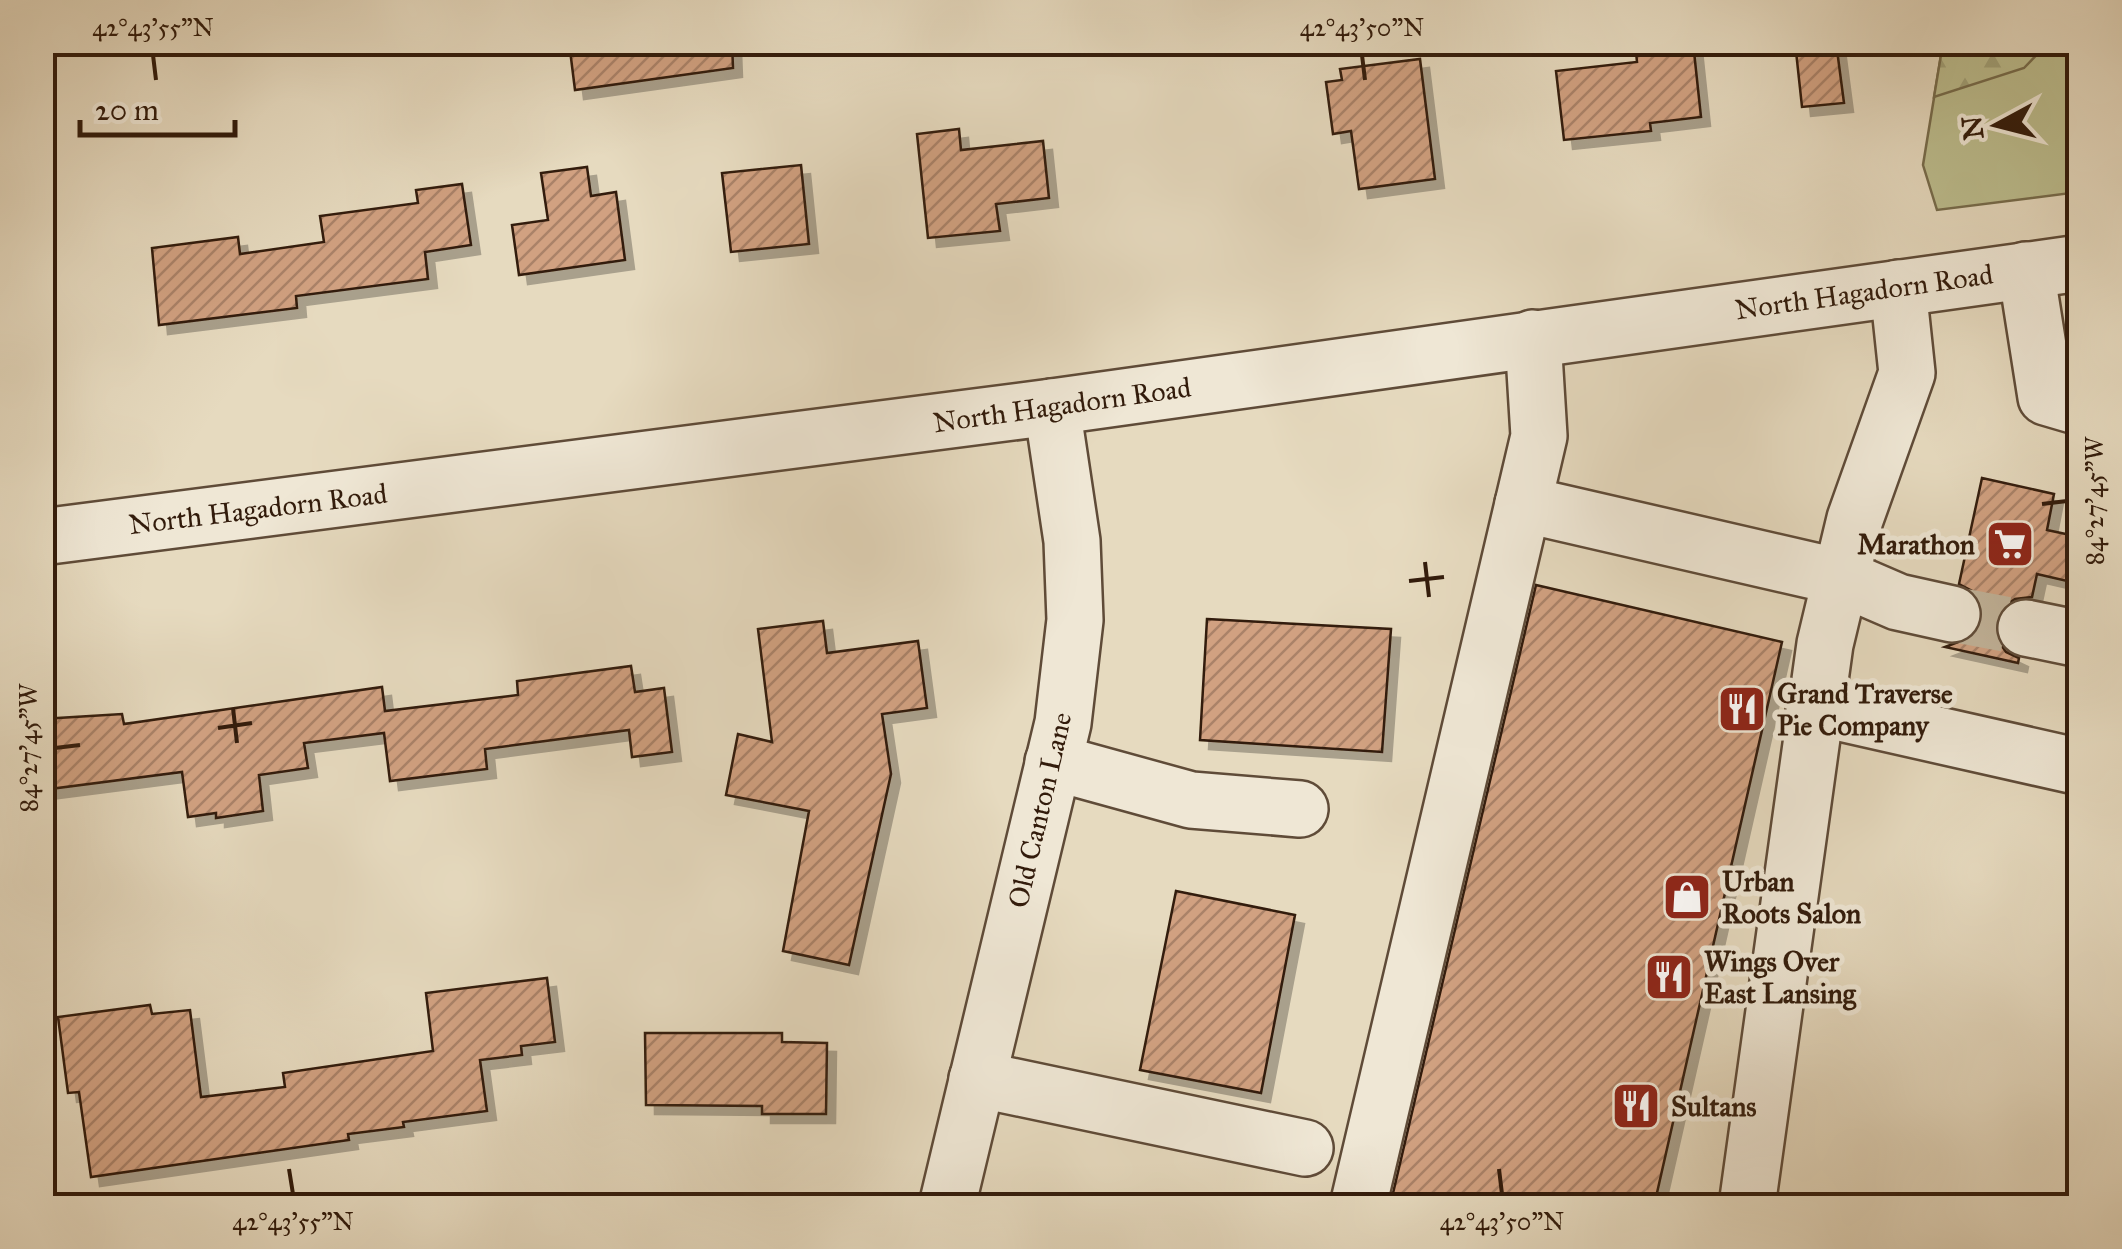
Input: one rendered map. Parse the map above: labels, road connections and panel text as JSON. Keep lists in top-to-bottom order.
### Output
{
  "streets": {
    "street": ["North Hagadorn Road", "Old Canton Lane"]
  },
  "crossings": [
    ["North Hagadorn Road", "Old Canton Lane"]
  ],
  "places": {
    "supermarket": ["Marathon"],
    "restaurant": ["Grand Traverse Pie Company", "Wings Over East Lansing", "Sultans"],
    "shop": ["Urban Roots Salon"]
  },
  "scale_bar": "20 m",
  "north": "left",
  "coordinates": ["42°43'55\"N", "42°43'50\"N", "84°27'45\"W"]
}
